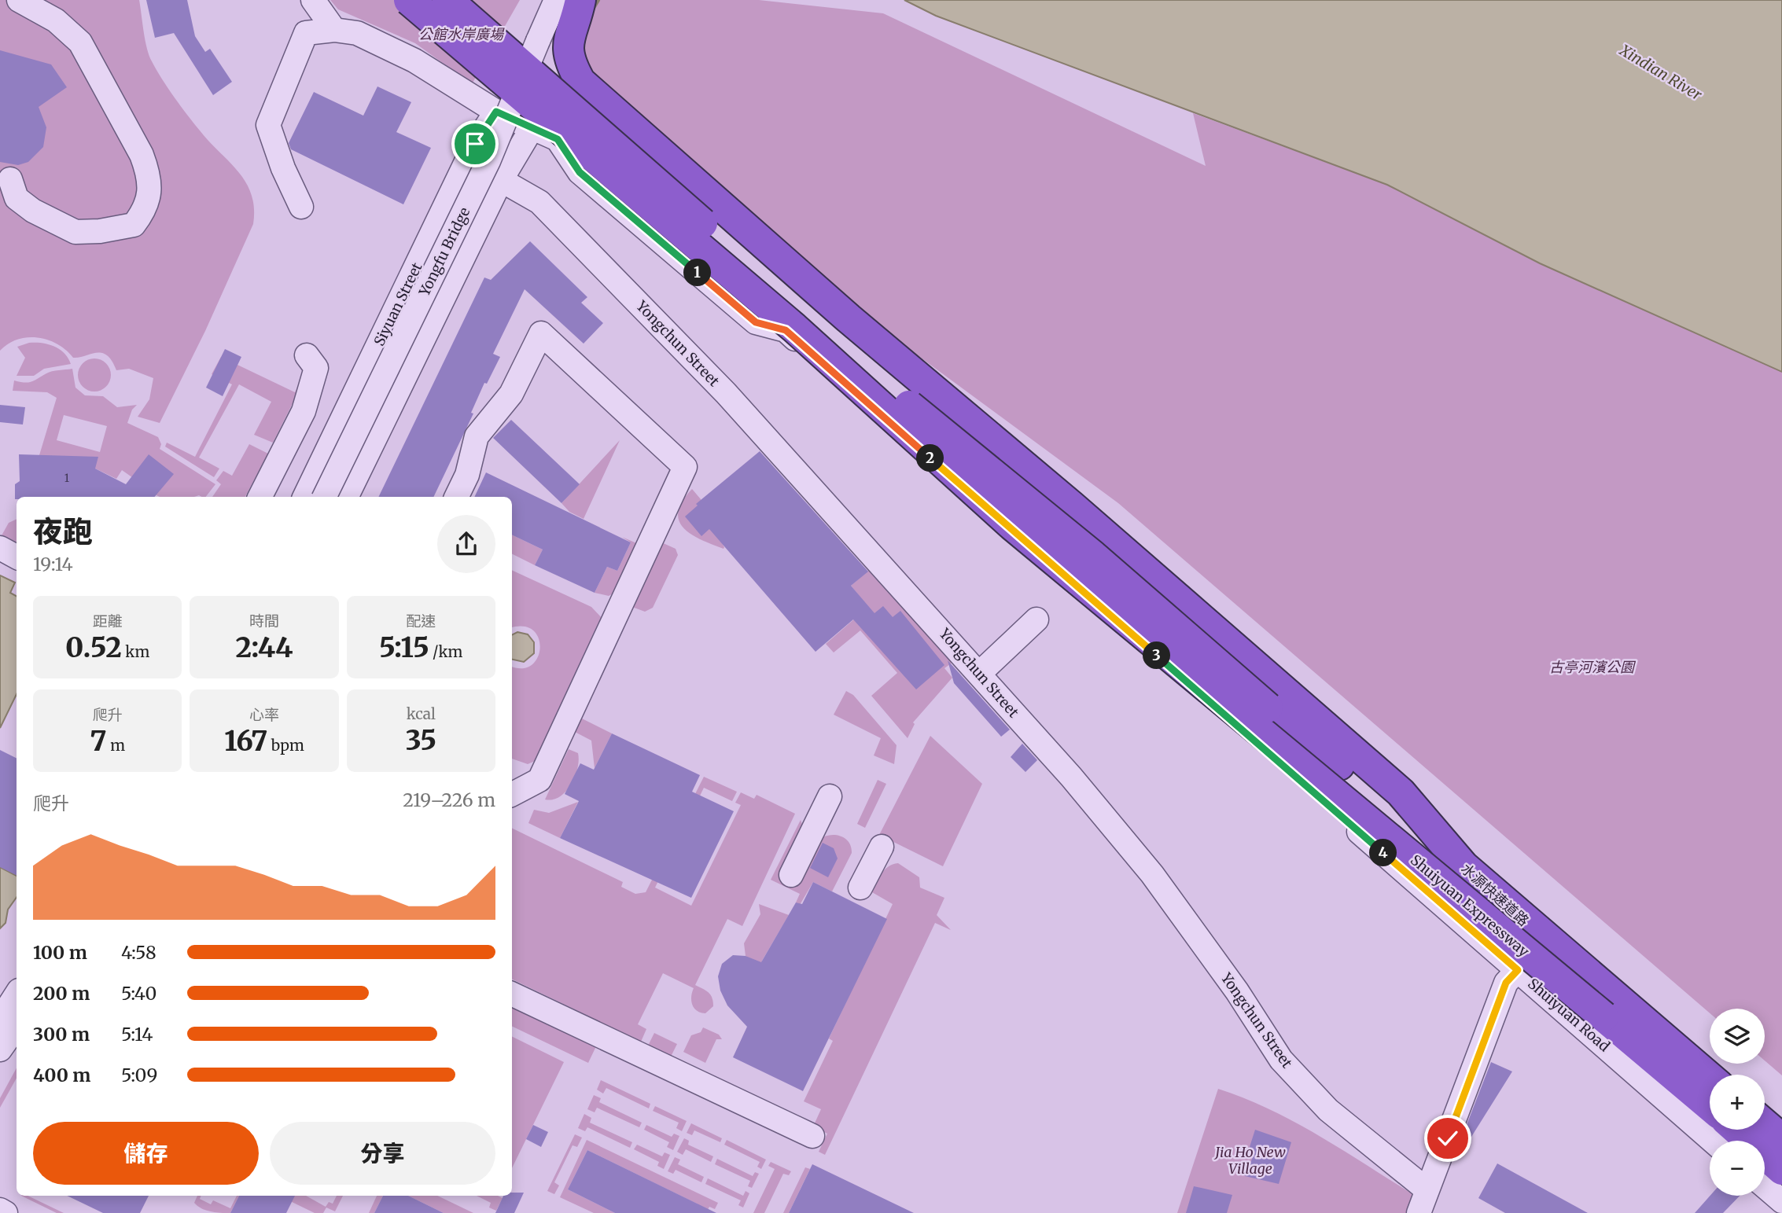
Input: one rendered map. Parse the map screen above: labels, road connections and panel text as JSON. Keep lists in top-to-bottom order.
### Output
{
  "streets": {
    "highway": ["水源快速道路", "Shuiyuan Expressway"],
    "street": [
      "Yongfu Bridge",
      "Siyuan Street",
      "Yongchun Street",
      "Shuiyuan Road"
    ]
  },
  "water": ["Xindian River"],
  "parks": ["公館水岸廣場", "古亭河濱公園", "Jia Ho New Village"],
  "house_numbers": ["1"],
  "page": {
    "pins": [
      "1",
      "2",
      "3",
      "4"
    ],
    "heading": ["夜跑", "19:14"],
    "stats": [
      ["距離", "0.52 km"],
      ["時間", "2:44"],
      ["配速", "5:15 /km"],
      ["爬升", "7 m"],
      ["心率", "167 bpm"],
      ["kcal", "35"]
    ],
    "chart": ["爬升", "219–226 m"],
    "list": [
      {
        "name": "100 m",
        "note": "4:58"
      },
      {
        "name": "200 m",
        "note": "5:40"
      },
      {
        "name": "300 m",
        "note": "5:14"
      },
      {
        "name": "400 m",
        "note": "5:09"
      }
    ],
    "map_buttons": ["+", "−"],
    "buttons": ["儲存", "分享"]
  }
}
